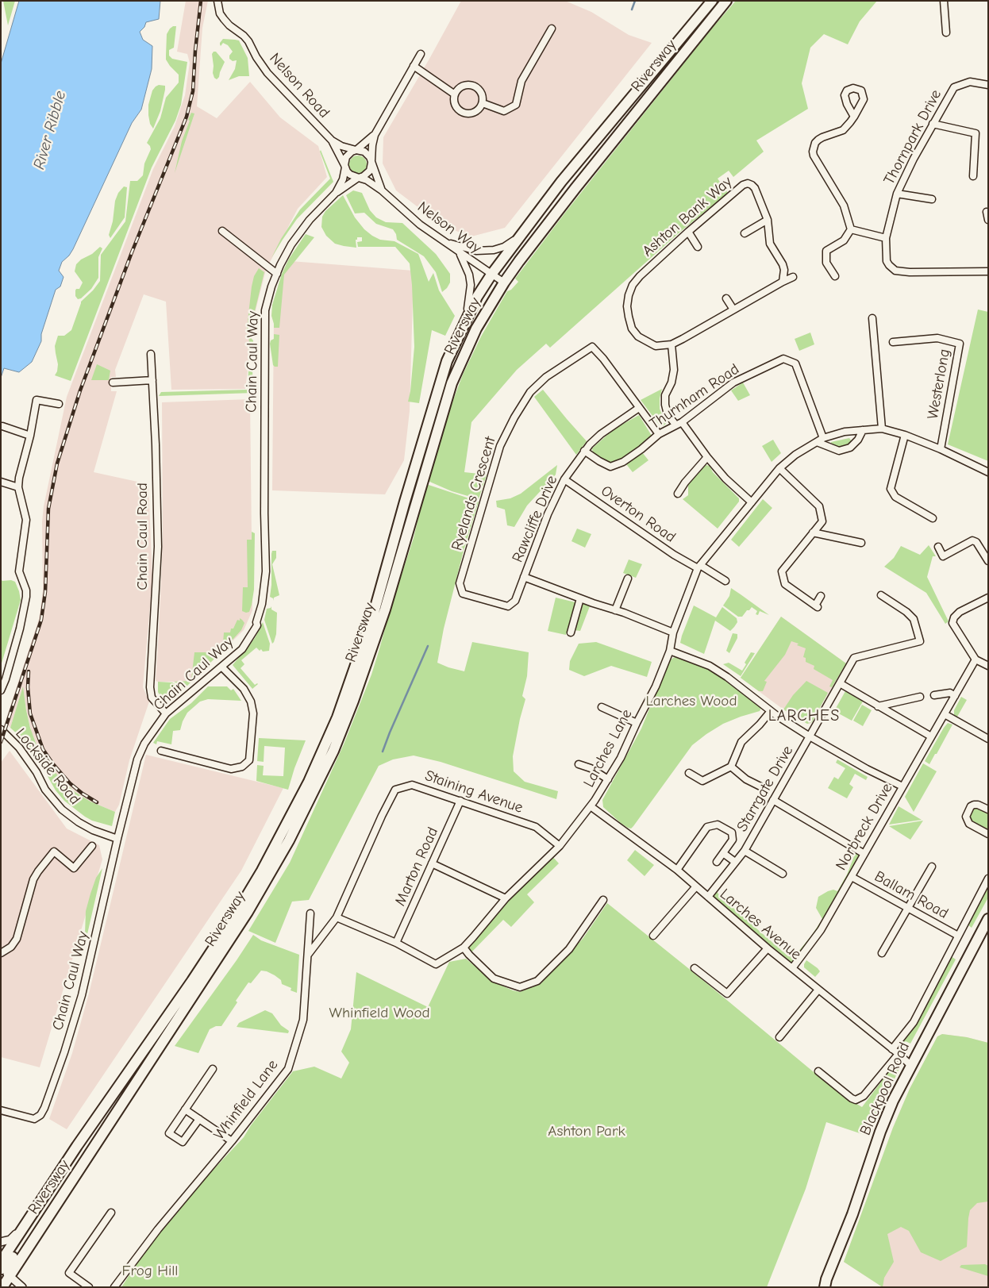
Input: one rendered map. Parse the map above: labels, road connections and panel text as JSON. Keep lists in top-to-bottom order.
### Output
{
  "streets": {
    "highway": ["Riversway", "Blackpool Road"],
    "street": [
      "Nelson Road",
      "Thornpark Drive",
      "Ashton Bank Way",
      "Nelson Way",
      "Chain Caul Way",
      "Westerlong",
      "Thurnham Road",
      "Ryelands Crescent",
      "Overton Road",
      "Rawcliffe Drive",
      "Chain Caul Road",
      "Larches Lane",
      "Lockside Road",
      "Starrgate Drive",
      "Staining Avenue",
      "Norbreck Drive",
      "Marton Road",
      "Ballam Road",
      "Larches Avenue",
      "Whinfield Lane"
    ]
  },
  "crossings": [
    ["Riversway", "Nelson Way"],
    ["Nelson Road", "Nelson Way"],
    ["Nelson Road", "Chain Caul Way"],
    ["Nelson Way", "Chain Caul Way"],
    ["Chain Caul Way", "Chain Caul Road"],
    ["Chain Caul Way", "Lockside Road"],
    ["Thurnham Road", "Ryelands Crescent"],
    ["Thurnham Road", "Rawcliffe Drive"],
    ["Thurnham Road", "Larches Lane"],
    ["Ryelands Crescent", "Rawcliffe Drive"],
    ["Overton Road", "Rawcliffe Drive"],
    ["Overton Road", "Larches Lane"],
    ["Larches Lane", "Staining Avenue"],
    ["Larches Lane", "Marton Road"],
    ["Larches Lane", "Larches Avenue"],
    ["Starrgate Drive", "Larches Avenue"],
    ["Staining Avenue", "Marton Road"],
    ["Norbreck Drive", "Ballam Road"],
    ["Norbreck Drive", "Larches Avenue"],
    ["Ballam Road", "Blackpool Road"],
    ["Larches Avenue", "Blackpool Road"]
  ],
  "districts": ["LARCHES"],
  "water": ["River Ribble"],
  "parks": [
    "Larches Wood",
    "Whinfield Wood",
    "Ashton Park",
    "Frog Hill"
  ]
}
